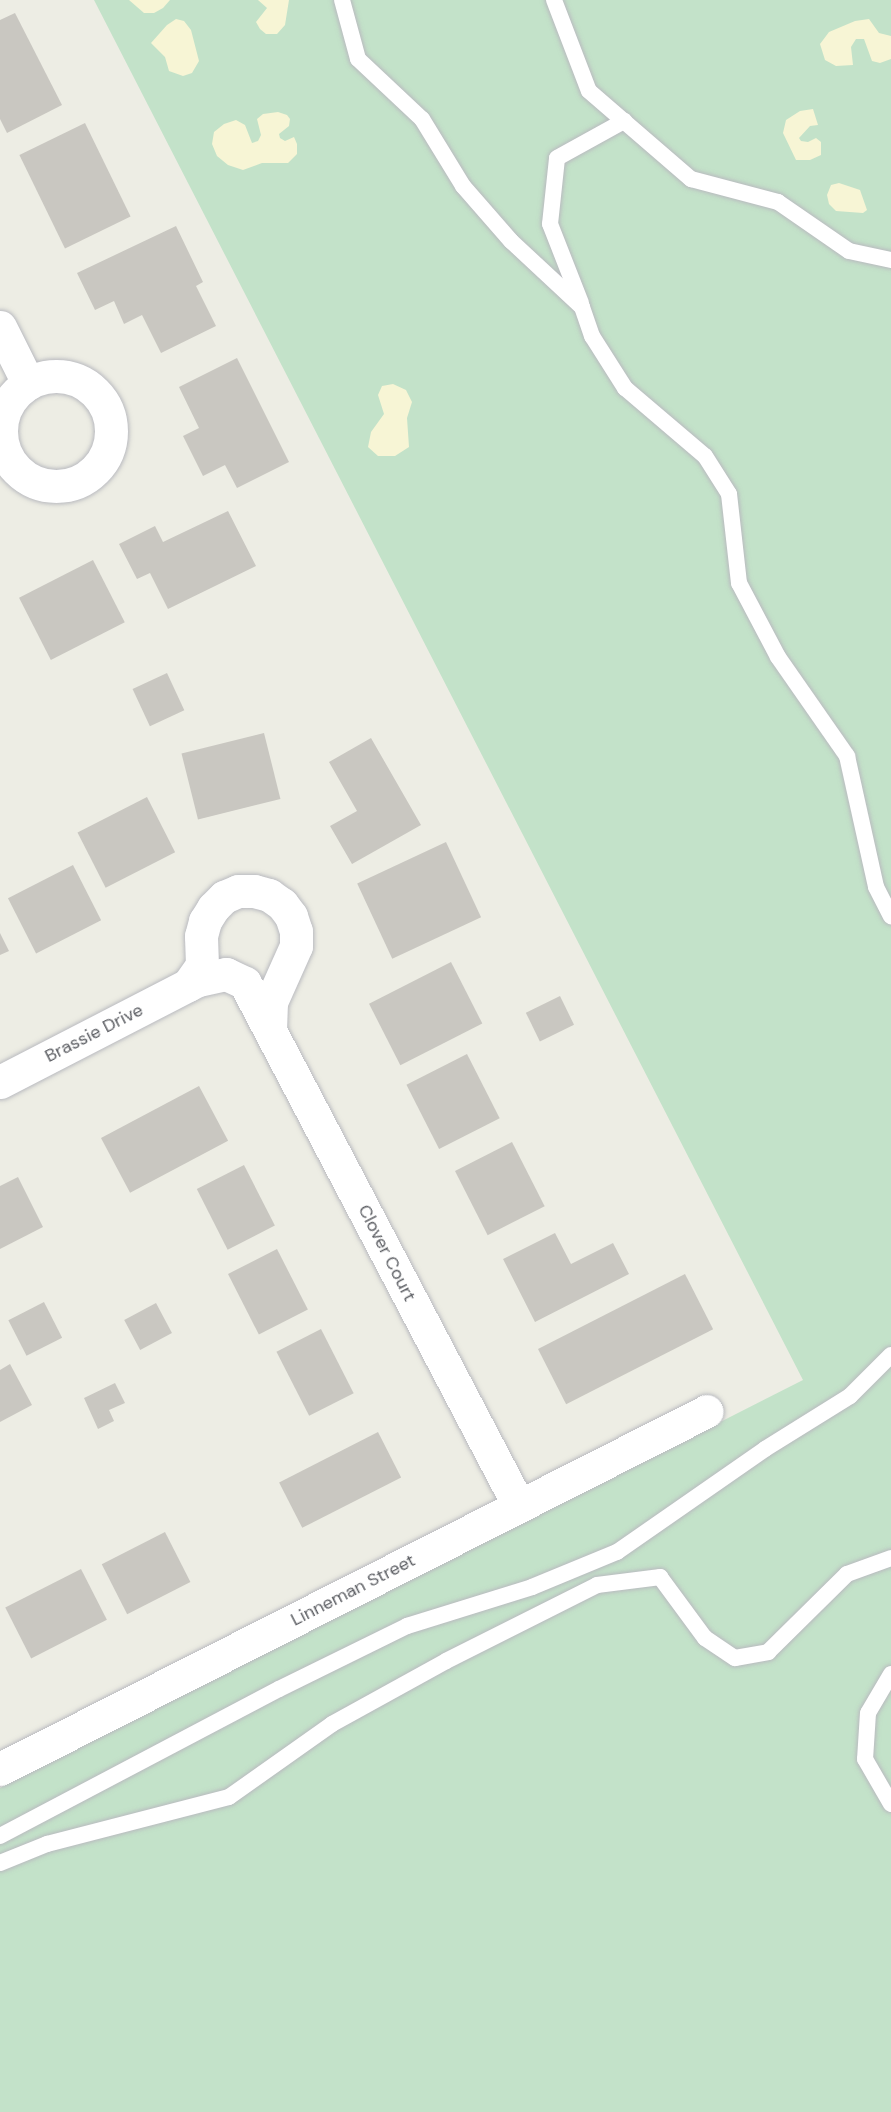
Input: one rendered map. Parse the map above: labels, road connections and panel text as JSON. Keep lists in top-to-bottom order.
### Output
{
  "streets": {
    "street": ["Brassie Drive", "Clover Court", "Linneman Street"]
  },
  "crossings": [
    ["Brassie Drive", "Clover Court"],
    ["Clover Court", "Linneman Street"]
  ]
}
